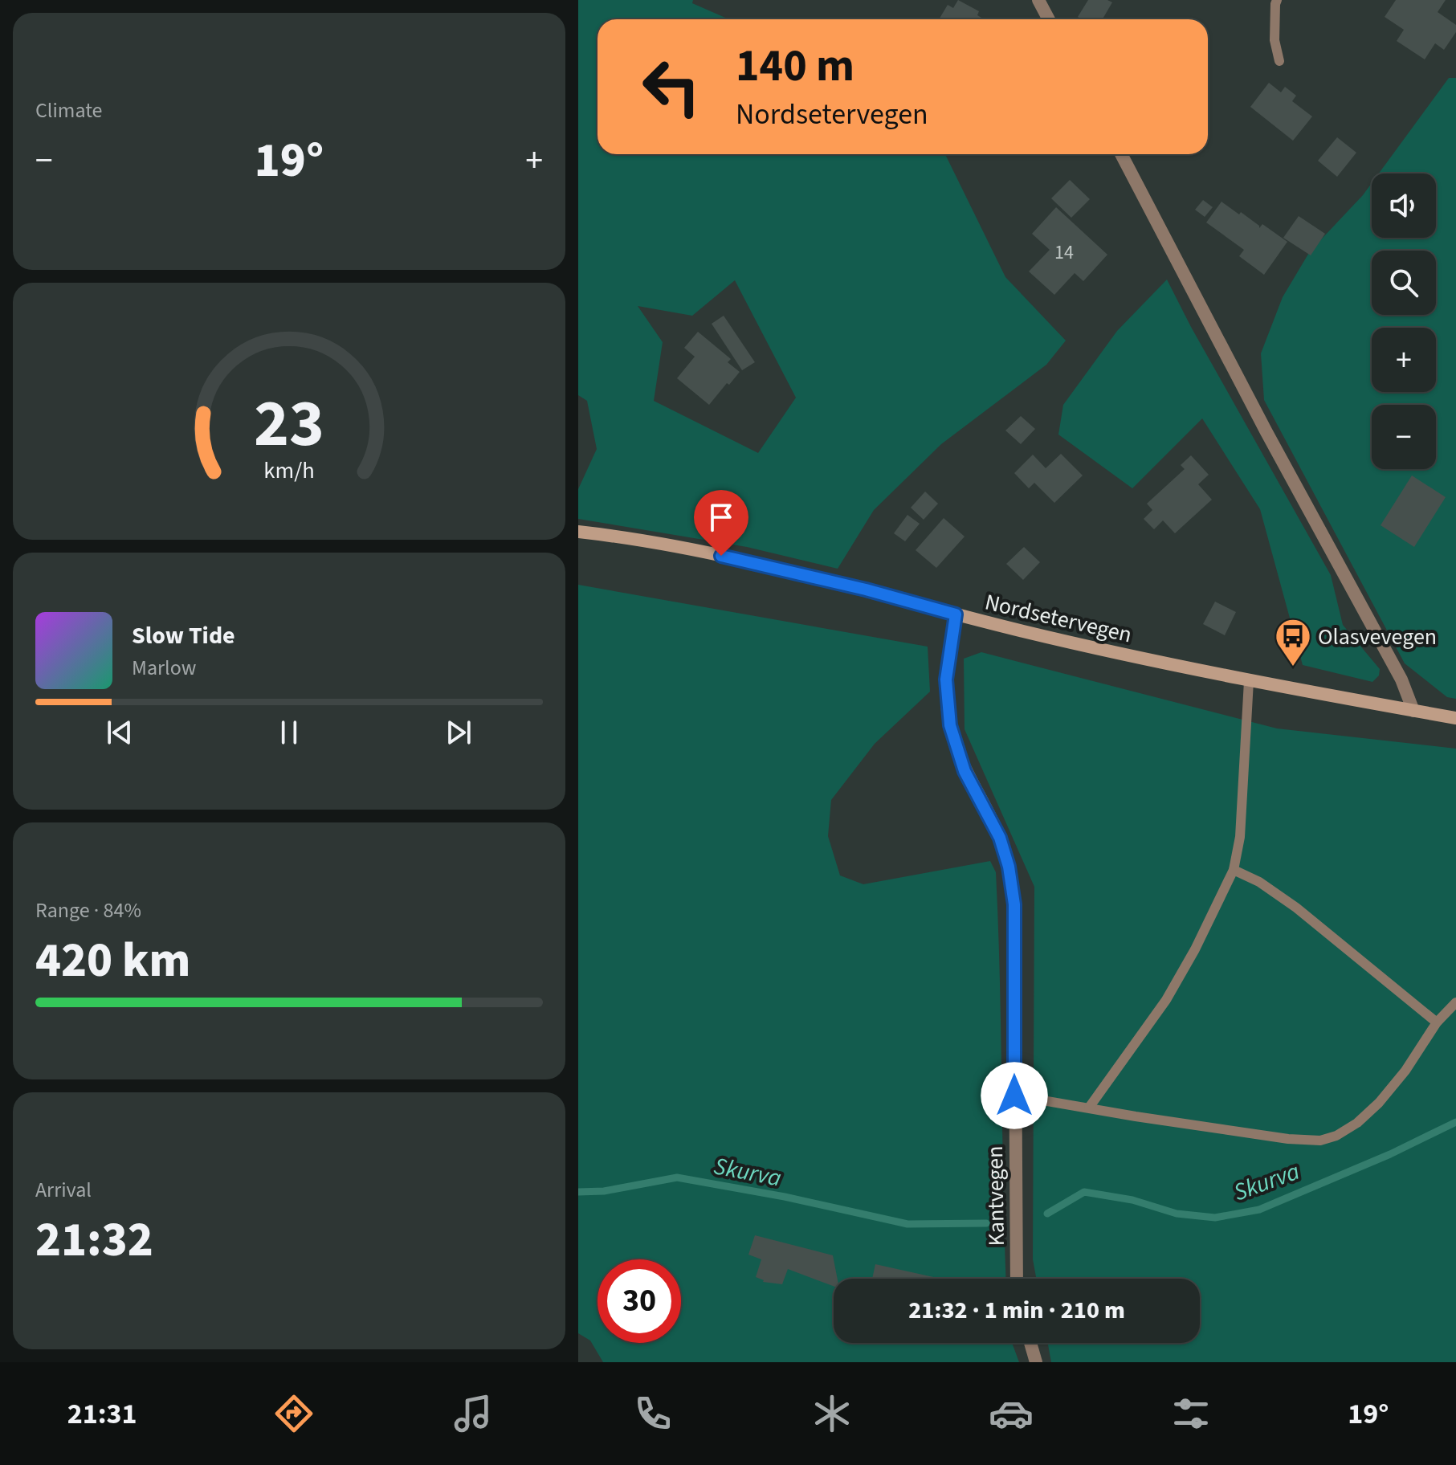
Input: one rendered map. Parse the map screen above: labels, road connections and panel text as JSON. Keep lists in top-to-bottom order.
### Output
{
  "streets": {
    "main road": ["Nordsetervegen"],
    "street": ["Kantvegen"]
  },
  "crossings": [
    ["Nordsetervegen", "Kantvegen"]
  ],
  "water": ["Skurva"],
  "places": {
    "bus stop": ["Olasvevegen"]
  },
  "house_numbers": ["14"],
  "page": {
    "tile": [
      "Climate",
      ["Range · 84%", "420 km"],
      ["Arrival", "21:32"]
    ],
    "turn": ["140 m", "Nordsetervegen"],
    "heat": ["−", "19°", "+"],
    "map_buttons": ["+", "−"],
    "song": ["Slow Tide", "Marlow"],
    "limit": "30",
    "trip": "21:32 · 1 min · 210 m",
    "tabs": ["21:31", "19°"],
    "gauge": ["23", "km/h"]
  }
}
